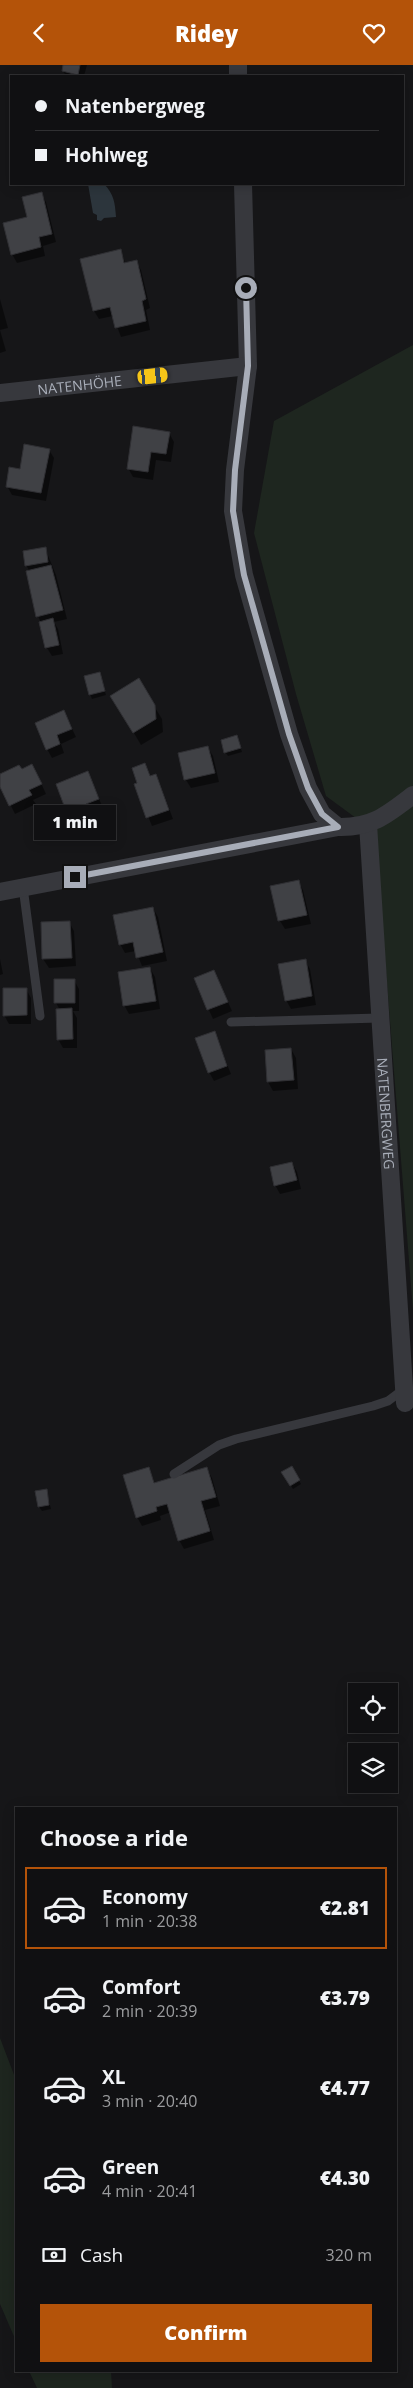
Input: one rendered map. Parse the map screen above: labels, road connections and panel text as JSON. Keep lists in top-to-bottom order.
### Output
{
  "streets": {
    "street": ["NATENHÖHE", "NATENBERGWEG"]
  },
  "page": {
    "header": "Ridey",
    "banner": ["Natenbergweg", "Hohlweg"],
    "bubble": "1 min",
    "heading": "Choose a ride",
    "list": [
      {
        "name": "Economy",
        "note": "1 min · 20:38",
        "value": "€2.81"
      },
      {
        "name": "Comfort",
        "note": "2 min · 20:39",
        "value": "€3.79"
      },
      {
        "name": "XL",
        "note": "3 min · 20:40",
        "value": "€4.77"
      },
      {
        "name": "Green",
        "note": "4 min · 20:41",
        "value": "€4.30"
      }
    ],
    "pay": ["Cash", "320 m"],
    "buttons": "Confirm"
  }
}
